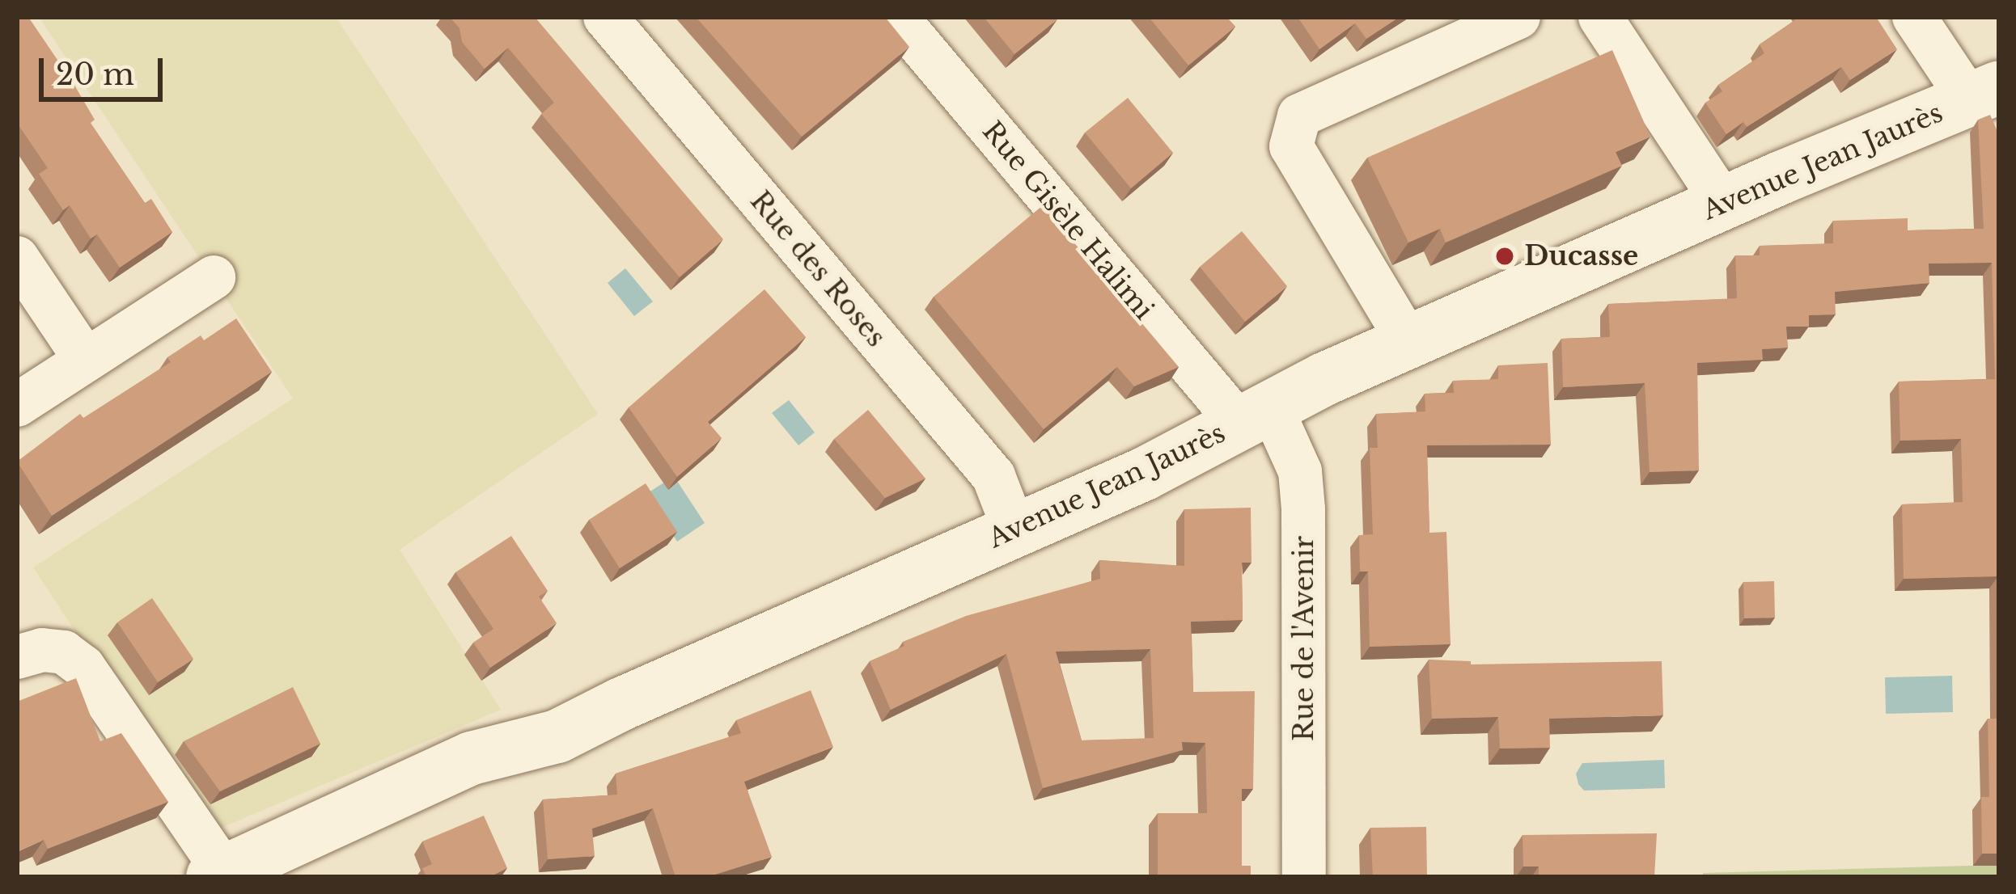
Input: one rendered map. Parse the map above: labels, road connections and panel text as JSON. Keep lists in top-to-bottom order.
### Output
{
  "streets": {
    "street": [
      "Avenue Jean Jaurès",
      "Rue Gisèle Halimi",
      "Rue des Roses",
      "Rue de l'Avenir"
    ]
  },
  "crossings": [
    ["Avenue Jean Jaurès", "Rue Gisèle Halimi"],
    ["Avenue Jean Jaurès", "Rue des Roses"],
    ["Avenue Jean Jaurès", "Rue de l'Avenir"],
    ["Rue Gisèle Halimi", "Rue de l'Avenir"]
  ],
  "places": ["Ducasse"],
  "scale_bar": "20 m"
}
